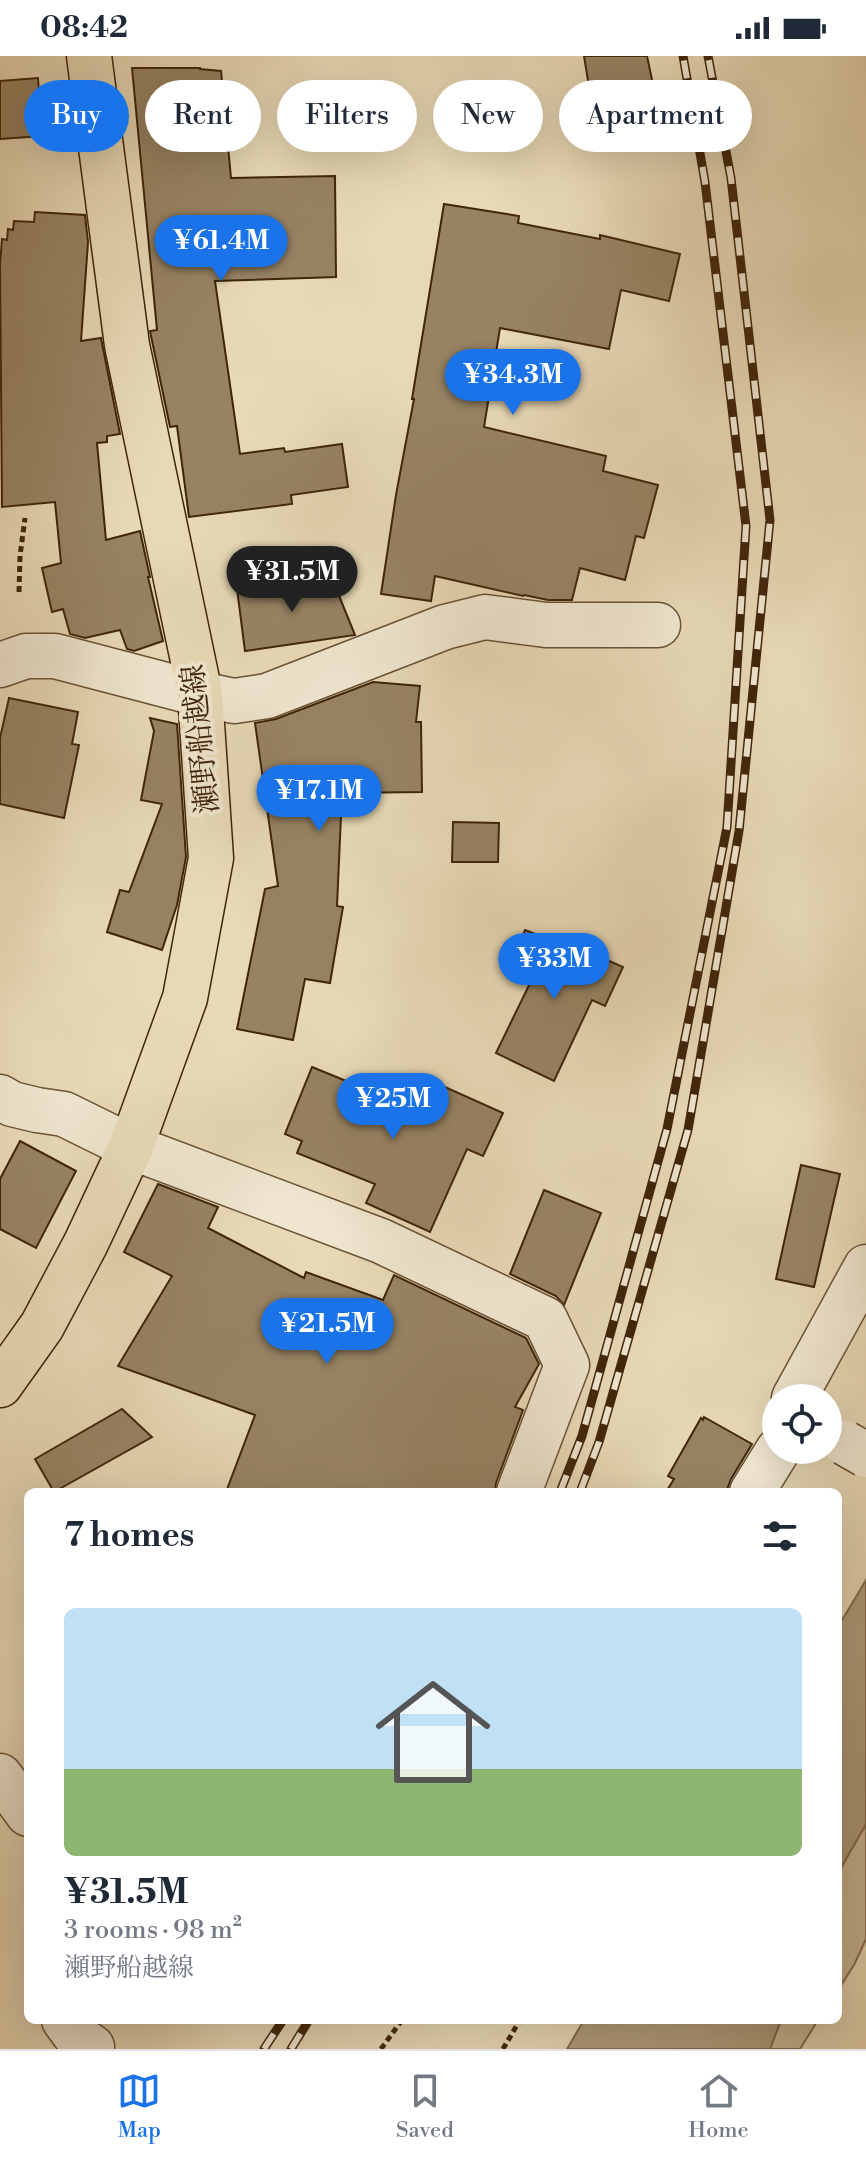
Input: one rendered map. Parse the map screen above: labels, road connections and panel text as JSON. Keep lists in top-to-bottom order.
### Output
{
  "streets": {
    "main road": ["瀬野船越線"]
  },
  "page": {
    "status": "08:42",
    "chip": [
      "Buy",
      "Rent",
      "Filters",
      "New",
      "Apartment"
    ],
    "price": [
      "¥61.4M",
      "¥34.3M",
      "¥31.5M",
      "¥17.1M",
      "¥33M",
      "¥25M",
      "¥21.5M"
    ],
    "heading": "7 homes",
    "list": [
      {
        "name": "¥31.5M",
        "note": "3 rooms · 98 m² · 瀬野船越線"
      }
    ],
    "tabs": ["Map", "Saved", "Home"]
  }
}
